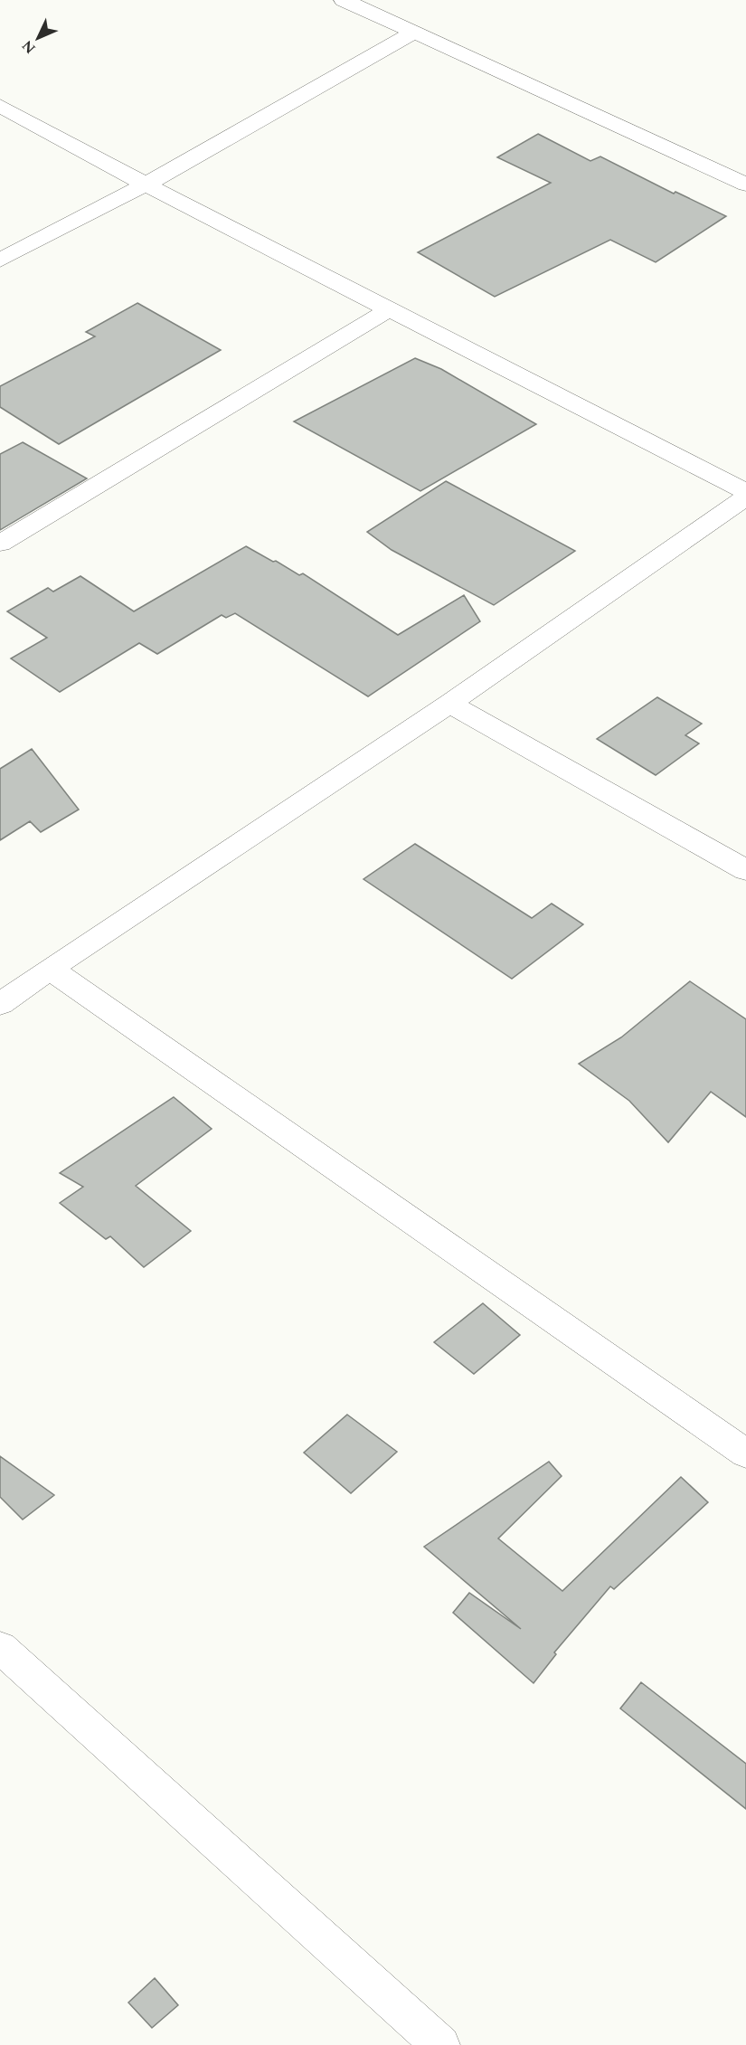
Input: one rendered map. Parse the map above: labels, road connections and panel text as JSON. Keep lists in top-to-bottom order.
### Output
{
  "north": "bottom left"
}
